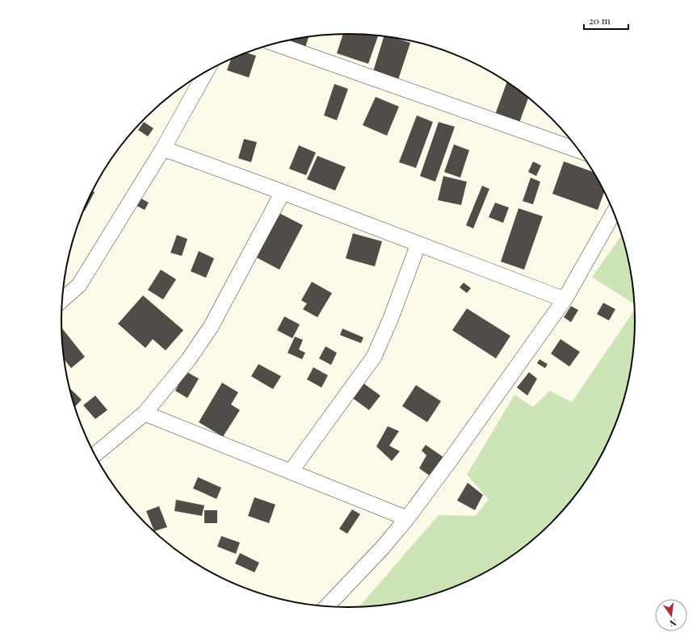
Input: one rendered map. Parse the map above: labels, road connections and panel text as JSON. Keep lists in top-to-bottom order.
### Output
{
  "scale_bar": "20 m",
  "north": "bottom"
}
